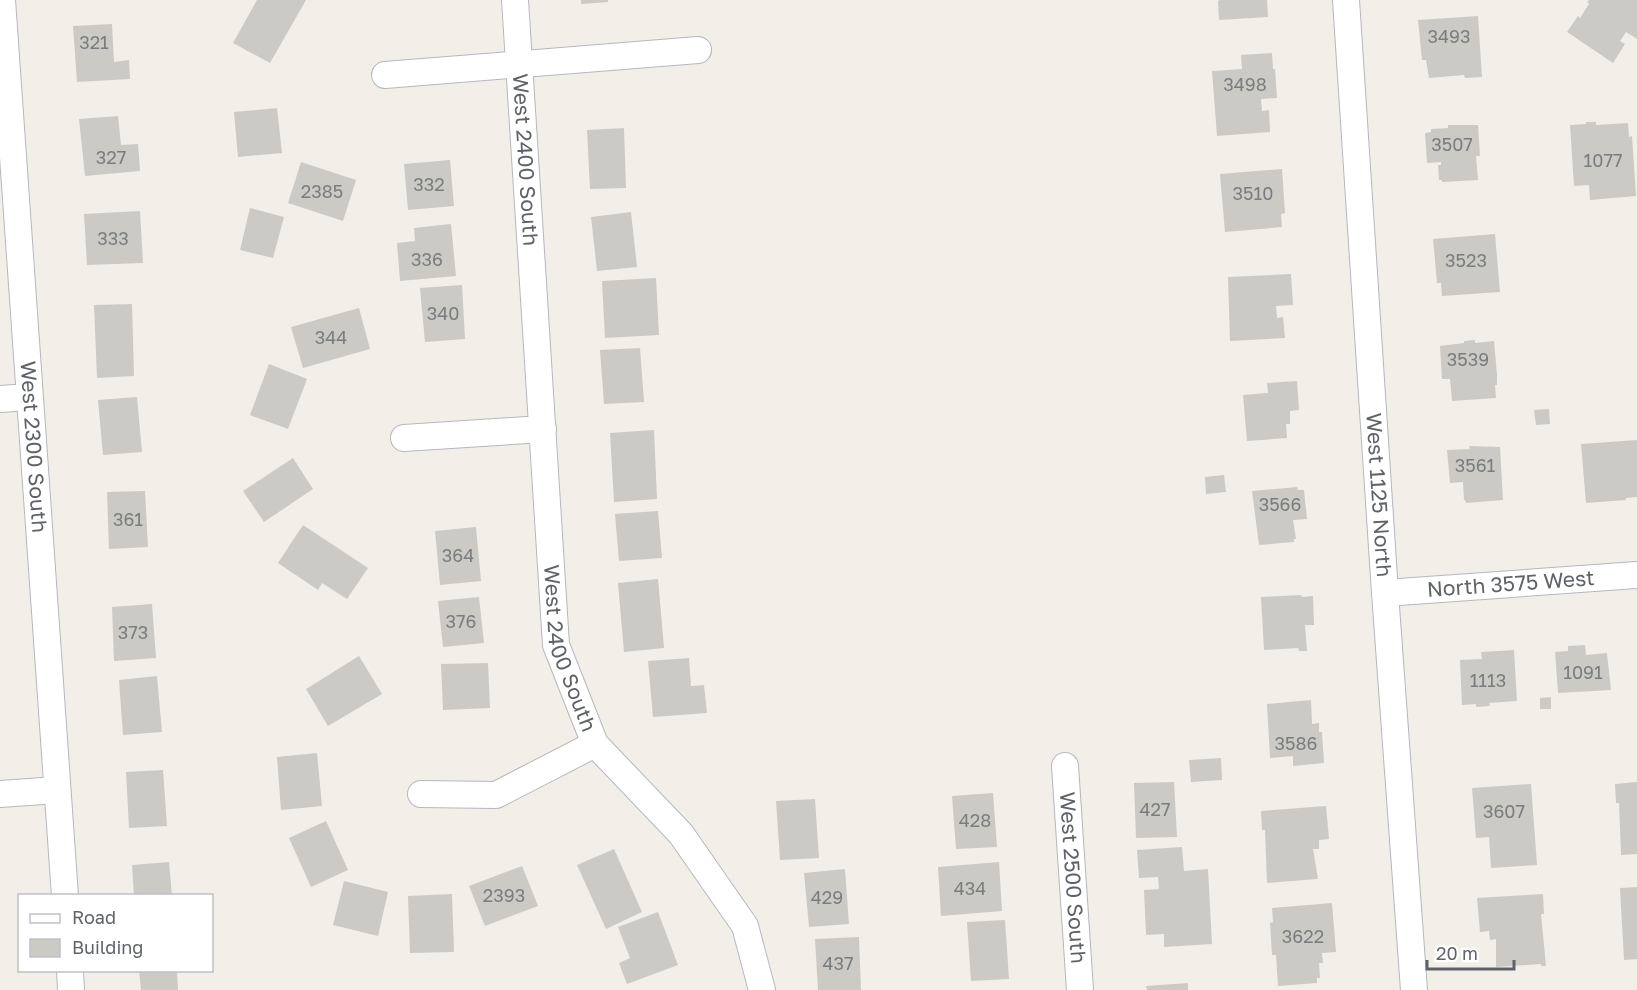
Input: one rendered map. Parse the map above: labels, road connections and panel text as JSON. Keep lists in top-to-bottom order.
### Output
{
  "streets": {
    "street": [
      "West 2400 South",
      "West 2300 South",
      "West 1125 North",
      "North 3575 West",
      "West 2500 South"
    ]
  },
  "crossings": [
    ["West 1125 North", "North 3575 West"]
  ],
  "house_numbers": [
    "3493",
    "321",
    "3498",
    "3507",
    "327",
    "1077",
    "332",
    "2385",
    "3510",
    "333",
    "336",
    "3523",
    "340",
    "344",
    "3539",
    "3561",
    "3566",
    "361",
    "364",
    "376",
    "373",
    "1091",
    "1113",
    "3586",
    "427",
    "3607",
    "428",
    "434",
    "2393",
    "429",
    "3622",
    "437"
  ],
  "legend": ["Road", "Building"],
  "scale_bar": "20 m"
}
